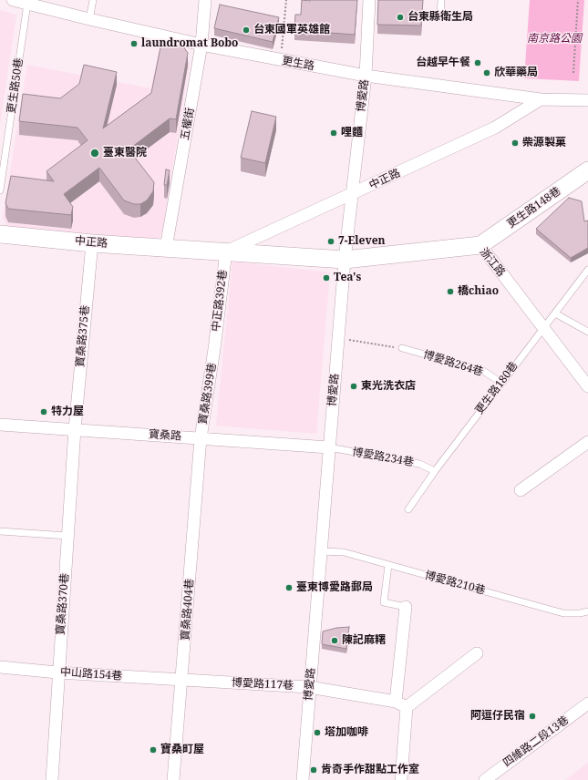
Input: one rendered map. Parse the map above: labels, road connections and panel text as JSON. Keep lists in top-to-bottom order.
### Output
{
  "streets": {
    "street": [
      "更生路",
      "博愛路",
      "五權街",
      "中正路",
      "更生路148巷",
      "浙江路",
      "中正路392巷",
      "寶桑路375巷",
      "寶桑路399巷",
      "寶桑路",
      "寶桑路370巷",
      "寶桑路404巷",
      "中山路154巷",
      "博愛路117巷",
      "四維路二段13巷"
    ],
    "lane": [
      "更生路50巷",
      "博愛路264巷",
      "更生路180巷",
      "博愛路234巷",
      "博愛路210巷"
    ]
  },
  "crossings": [
    ["更生路", "更生路50巷"],
    ["更生路", "博愛路"],
    ["更生路", "五權街"],
    ["更生路", "中正路"],
    ["博愛路", "中正路"],
    ["博愛路", "浙江路"],
    ["博愛路", "寶桑路"],
    ["博愛路", "博愛路234巷"],
    ["博愛路", "博愛路210巷"],
    ["博愛路", "博愛路117巷"],
    ["五權街", "中正路"],
    ["中正路", "浙江路"],
    ["中正路", "中正路392巷"],
    ["中正路", "寶桑路375巷"],
    ["更生路148巷", "浙江路"],
    ["浙江路", "更生路180巷"],
    ["中正路392巷", "寶桑路399巷"],
    ["寶桑路375巷", "寶桑路"],
    ["寶桑路375巷", "寶桑路370巷"],
    ["博愛路264巷", "更生路180巷"],
    ["更生路180巷", "博愛路234巷"],
    ["寶桑路399巷", "寶桑路"],
    ["寶桑路399巷", "寶桑路404巷"],
    ["寶桑路", "博愛路234巷"],
    ["寶桑路", "寶桑路370巷"],
    ["寶桑路", "寶桑路404巷"],
    ["寶桑路370巷", "中山路154巷"],
    ["寶桑路404巷", "中山路154巷"],
    ["寶桑路404巷", "博愛路117巷"],
    ["中山路154巷", "博愛路117巷"]
  ],
  "parks": ["南京路公園"],
  "places": [
    "台東縣衛生局",
    "台東國軍英雄館",
    "laundromat Bobo",
    "台越早午餐",
    "欣華藥局",
    "哩麵",
    "柴源製菓",
    "臺東醫院",
    "7-Eleven",
    "Tea's",
    "橋chiao",
    "東光洗衣店",
    "特力屋",
    "臺東博愛路郵局",
    "陳記麻糬",
    "阿逗仔民宿",
    "塔加咖啡",
    "寶桑町屋",
    "肯奇手作甜點工作室"
  ]
}
